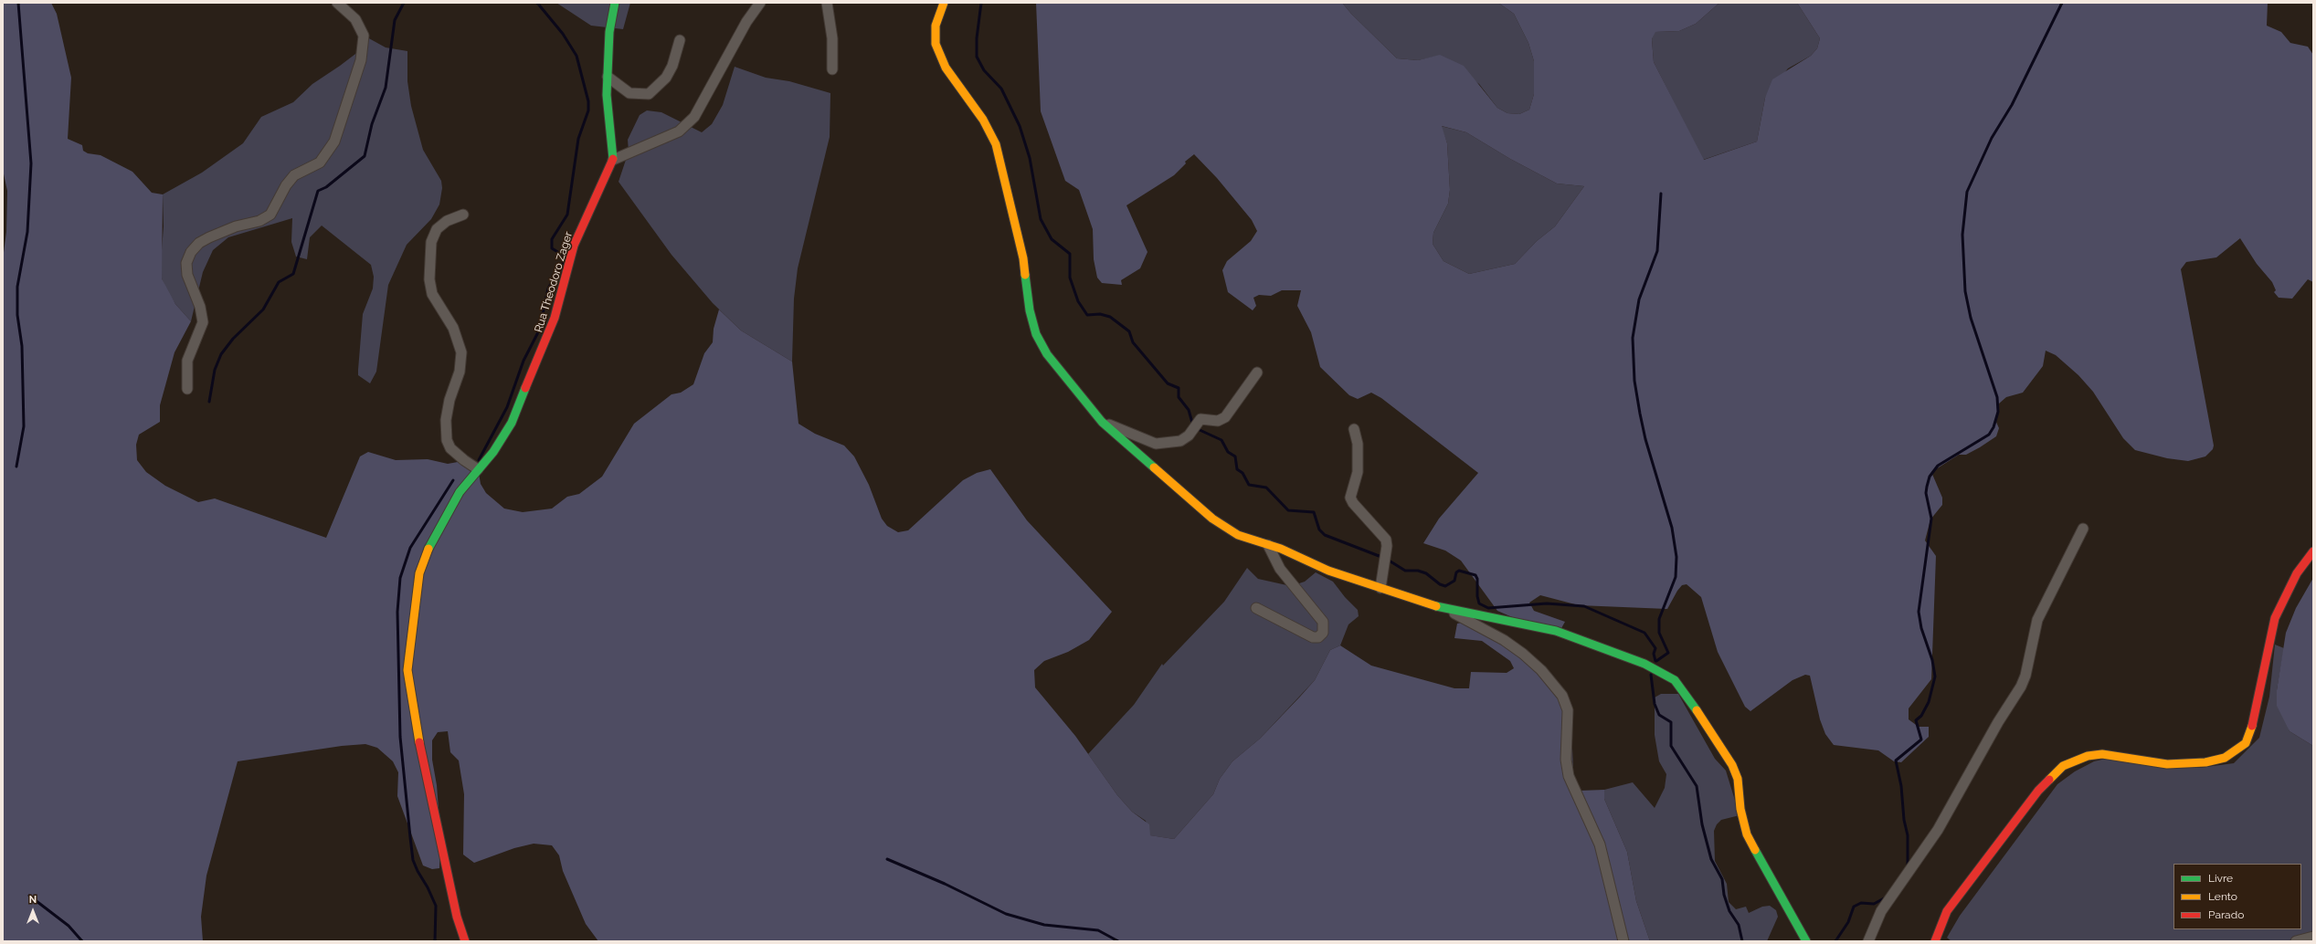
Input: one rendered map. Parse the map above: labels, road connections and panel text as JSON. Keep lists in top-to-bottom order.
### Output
{
  "streets": {
    "street": ["Rua Theodoro Zager"]
  },
  "legend": ["Livre", "Lento", "Parado"],
  "north": "top"
}
